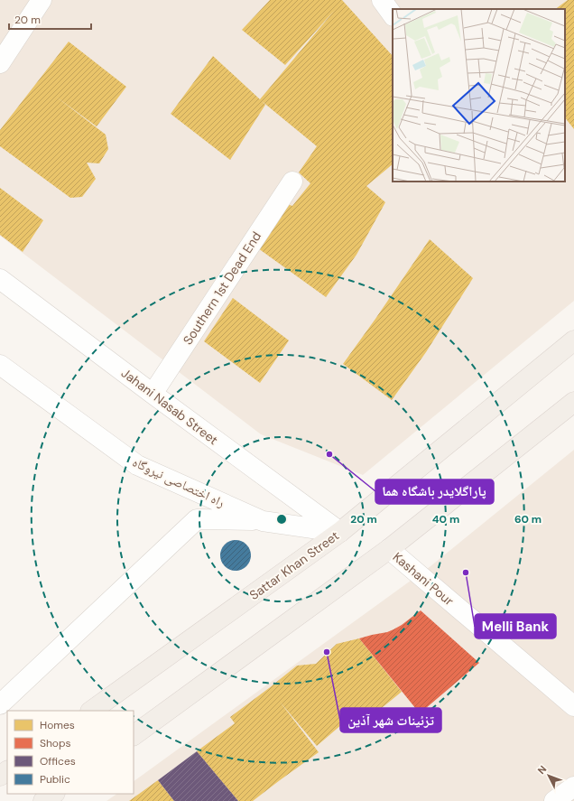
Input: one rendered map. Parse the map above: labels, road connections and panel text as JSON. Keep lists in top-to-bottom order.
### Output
{
  "streets": {
    "main road": ["Sattar Khan Street"],
    "street": [
      "Southern 1st Dead End",
      "Jahani Nasab Street",
      "راه اختصاصی نیروگاه",
      "Kashani Pour"
    ]
  },
  "crossings": [
    ["Southern 1st Dead End", "Jahani Nasab Street"],
    ["Jahani Nasab Street", "راه اختصاصی نیروگاه"],
    ["Jahani Nasab Street", "Sattar Khan Street"],
    ["راه اختصاصی نیروگاه", "Sattar Khan Street"]
  ],
  "places": ["پاراگلایدر باشگاه هما", "Melli Bank", "تزئینات شهر آذین"],
  "legend": [
    "Homes",
    "Shops",
    "Offices",
    "Public"
  ],
  "scale_bar": "20 m",
  "north": "top left",
  "rings": ["20 m", "40 m", "60 m"]
}
